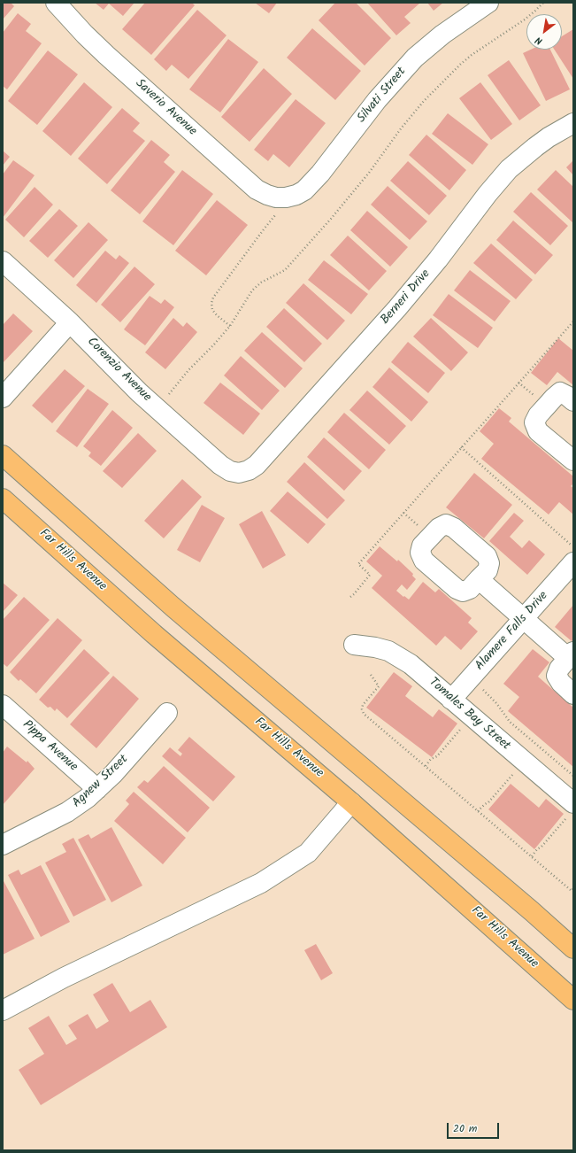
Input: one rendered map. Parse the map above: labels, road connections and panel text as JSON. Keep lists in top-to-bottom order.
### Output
{
  "streets": {
    "main road": ["Far Hills Avenue"],
    "street": [
      "Silvati Street",
      "Saverio Avenue",
      "Berneri Drive",
      "Corenzio Avenue",
      "Alamere Falls Drive",
      "Tomales Bay Street",
      "Pippa Avenue",
      "Agnew Street"
    ]
  },
  "crossings": [
    ["Silvati Street", "Saverio Avenue"],
    ["Berneri Drive", "Corenzio Avenue"],
    ["Alamere Falls Drive", "Tomales Bay Street"],
    ["Pippa Avenue", "Agnew Street"]
  ],
  "scale_bar": "20 m",
  "north": "bottom left"
}
